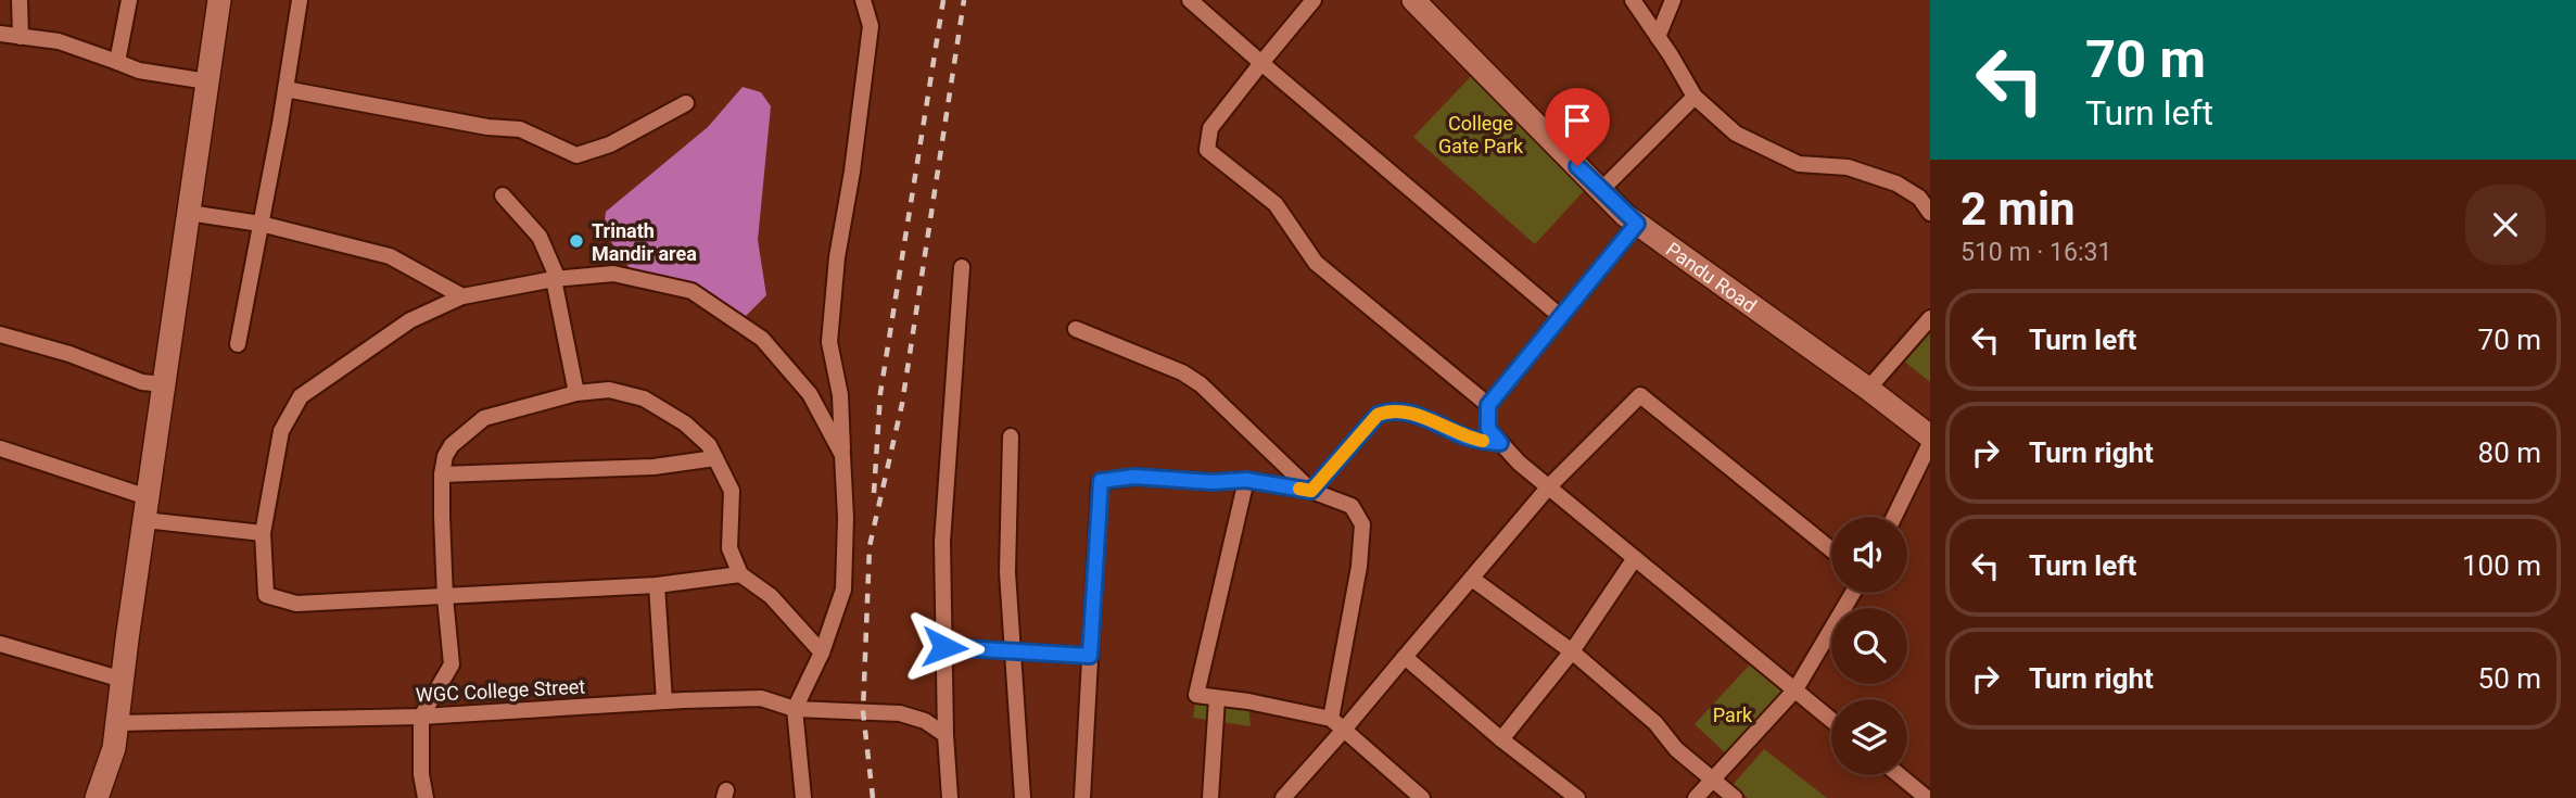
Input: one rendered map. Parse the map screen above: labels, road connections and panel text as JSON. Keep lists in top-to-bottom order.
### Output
{
  "streets": {
    "street": ["Pandu Road", "WGC College Street"]
  },
  "parks": ["College Gate Park", "Park"],
  "places": ["Trinath Mandir area"],
  "page": {
    "turn": ["70 m", "Turn left"],
    "heading": ["2 min", "510 m · 16:31"],
    "list": [
      {
        "name": "Turn left",
        "value": "70 m"
      },
      {
        "name": "Turn right",
        "value": "80 m"
      },
      {
        "name": "Turn left",
        "value": "100 m"
      },
      {
        "name": "Turn right",
        "value": "50 m"
      }
    ]
  }
}
